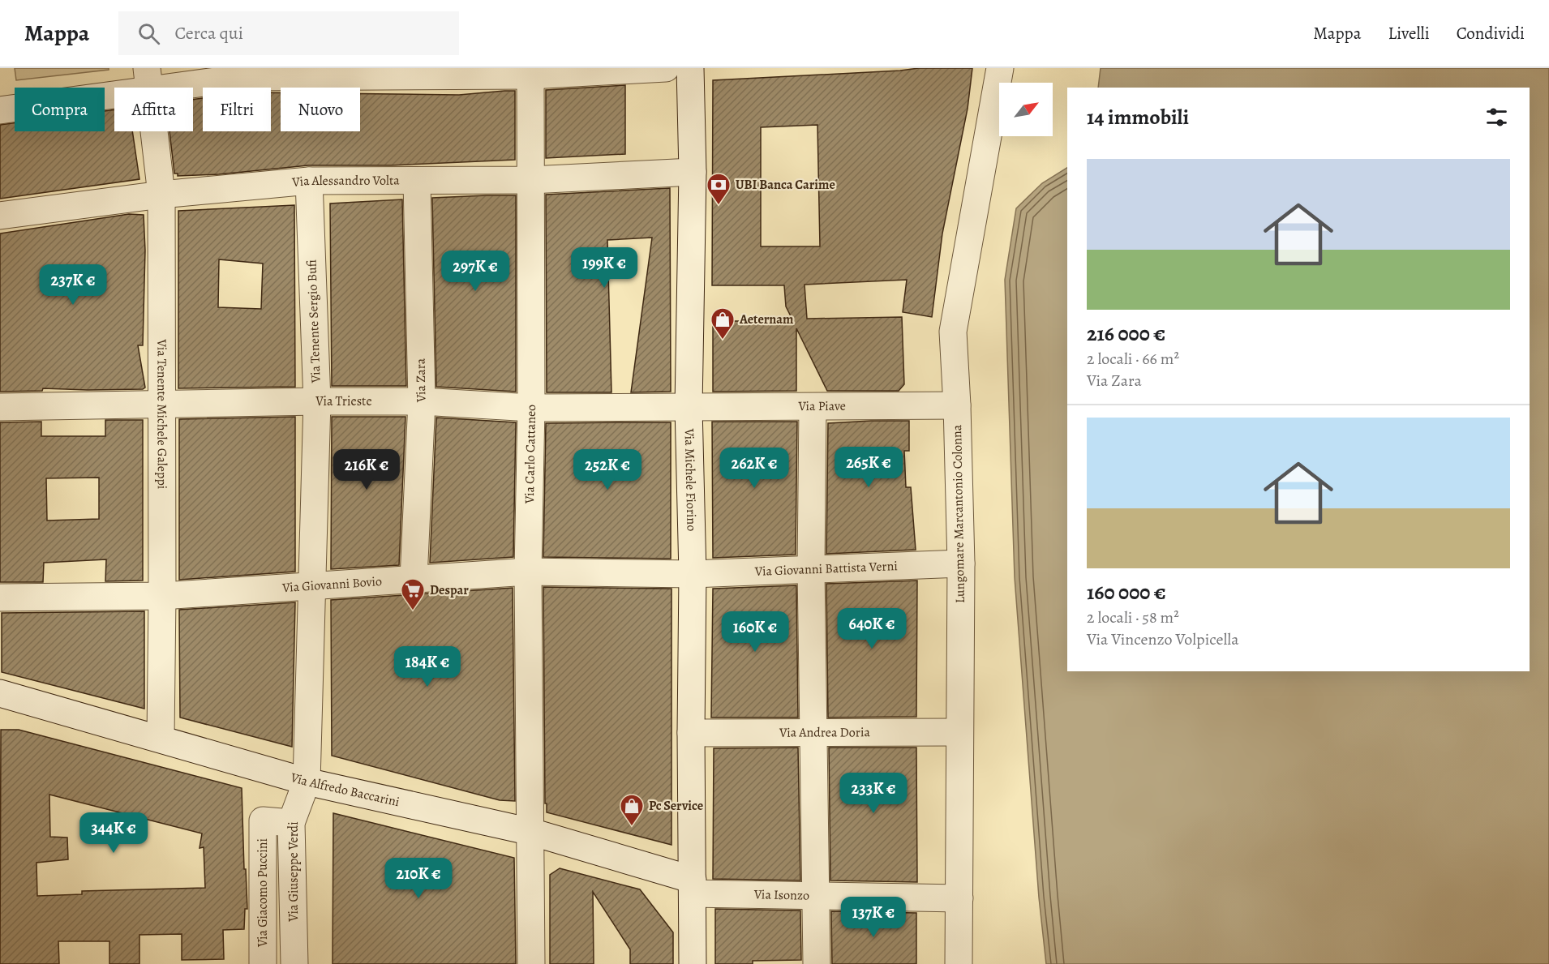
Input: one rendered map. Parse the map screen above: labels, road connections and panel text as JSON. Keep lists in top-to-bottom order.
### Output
{
  "streets": {
    "street": [
      "Via Alessandro Volta",
      "Via Tenente Sergio Bufi",
      "Via Zara",
      "Via Trieste",
      "Via Piave",
      "Via Tenente Michele Galeppi",
      "Via Carlo Cattaneo",
      "Via Michele Fiorino",
      "Lungomare Marcantonio Colonna",
      "Via Giovanni Battista Verni",
      "Via Giovanni Bovio",
      "Via Andrea Doria",
      "Via Alfredo Baccarini",
      "Via Giuseppe Verdi",
      "Via Giacomo Puccini",
      "Via Isonzo"
    ]
  },
  "crossings": [
    ["Via Alessandro Volta", "Via Tenente Sergio Bufi"],
    ["Via Alessandro Volta", "Via Zara"],
    ["Via Alessandro Volta", "Via Tenente Michele Galeppi"],
    ["Via Alessandro Volta", "Via Carlo Cattaneo"],
    ["Via Alessandro Volta", "Via Michele Fiorino"],
    ["Via Tenente Sergio Bufi", "Via Trieste"],
    ["Via Tenente Sergio Bufi", "Via Giovanni Bovio"],
    ["Via Tenente Sergio Bufi", "Via Alfredo Baccarini"],
    ["Via Tenente Sergio Bufi", "Via Giuseppe Verdi"],
    ["Via Zara", "Via Trieste"],
    ["Via Zara", "Via Giovanni Bovio"],
    ["Via Trieste", "Via Piave"],
    ["Via Trieste", "Via Tenente Michele Galeppi"],
    ["Via Trieste", "Via Carlo Cattaneo"],
    ["Via Trieste", "Via Michele Fiorino"],
    ["Via Piave", "Via Michele Fiorino"],
    ["Via Piave", "Lungomare Marcantonio Colonna"],
    ["Via Tenente Michele Galeppi", "Via Giovanni Bovio"],
    ["Via Tenente Michele Galeppi", "Via Alfredo Baccarini"],
    ["Via Carlo Cattaneo", "Via Giovanni Bovio"],
    ["Via Carlo Cattaneo", "Via Alfredo Baccarini"],
    ["Via Michele Fiorino", "Via Giovanni Battista Verni"],
    ["Via Michele Fiorino", "Via Giovanni Bovio"],
    ["Via Michele Fiorino", "Via Andrea Doria"],
    ["Via Michele Fiorino", "Via Alfredo Baccarini"],
    ["Via Michele Fiorino", "Via Isonzo"],
    ["Lungomare Marcantonio Colonna", "Via Giovanni Battista Verni"],
    ["Lungomare Marcantonio Colonna", "Via Andrea Doria"],
    ["Lungomare Marcantonio Colonna", "Via Isonzo"],
    ["Via Giovanni Battista Verni", "Via Giovanni Bovio"],
    ["Via Alfredo Baccarini", "Via Giuseppe Verdi"],
    ["Via Alfredo Baccarini", "Via Isonzo"],
    ["Via Giuseppe Verdi", "Via Giacomo Puccini"]
  ],
  "places": {
    "bank": ["UBI Banca Carime"],
    "shop": ["Aeternam", "Pc Service"],
    "supermarket": ["Despar"]
  },
  "north": "top right",
  "page": {
    "header": "Mappa",
    "search": "Cerca qui",
    "nav": ["Mappa", "Livelli", "Condividi"],
    "chip": [
      "Compra",
      "Affitta",
      "Filtri",
      "Nuovo"
    ],
    "heading": "14 immobili",
    "list": [
      {
        "name": "216 000 €",
        "note": "2 locali · 66 m² · Via Zara"
      },
      {
        "name": "160 000 €",
        "note": "2 locali · 58 m² · Via Vincenzo Volpicella"
      }
    ],
    "price": [
      "199K €",
      "297K €",
      "237K €",
      "265K €",
      "262K €",
      "216K €",
      "252K €",
      "640K €",
      "160K €",
      "184K €",
      "233K €",
      "344K €",
      "210K €",
      "137K €"
    ]
  }
}
